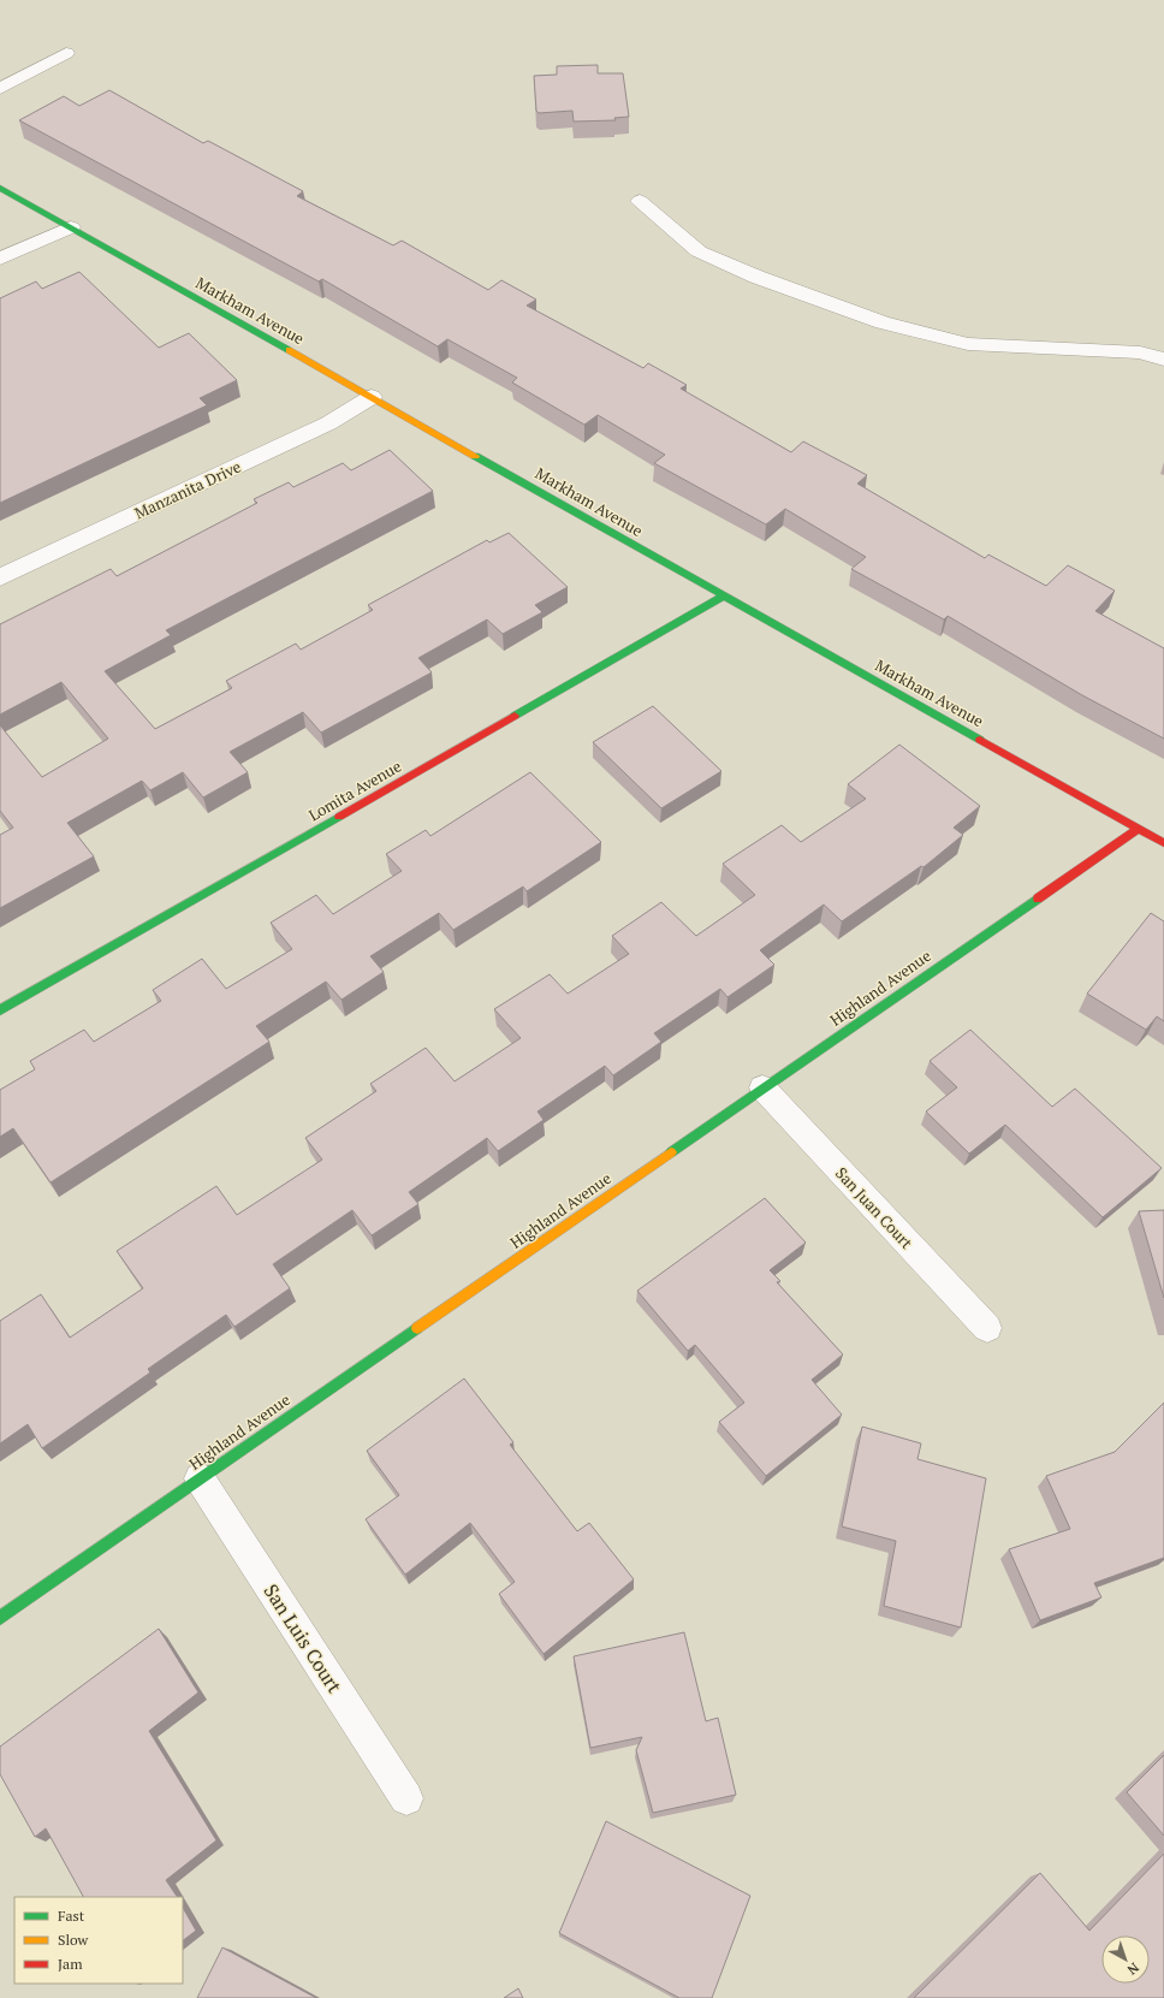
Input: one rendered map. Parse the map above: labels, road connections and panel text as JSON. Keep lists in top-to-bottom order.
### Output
{
  "streets": {
    "street": [
      "Markham Avenue",
      "Manzanita Drive",
      "Lomita Avenue",
      "Highland Avenue",
      "San Juan Court",
      "San Luis Court"
    ]
  },
  "crossings": [
    ["Markham Avenue", "Manzanita Drive"],
    ["Markham Avenue", "Lomita Avenue"],
    ["Markham Avenue", "Highland Avenue"],
    ["Highland Avenue", "San Juan Court"],
    ["Highland Avenue", "San Luis Court"]
  ],
  "legend": ["Fast", "Slow", "Jam"],
  "north": "bottom right"
}
